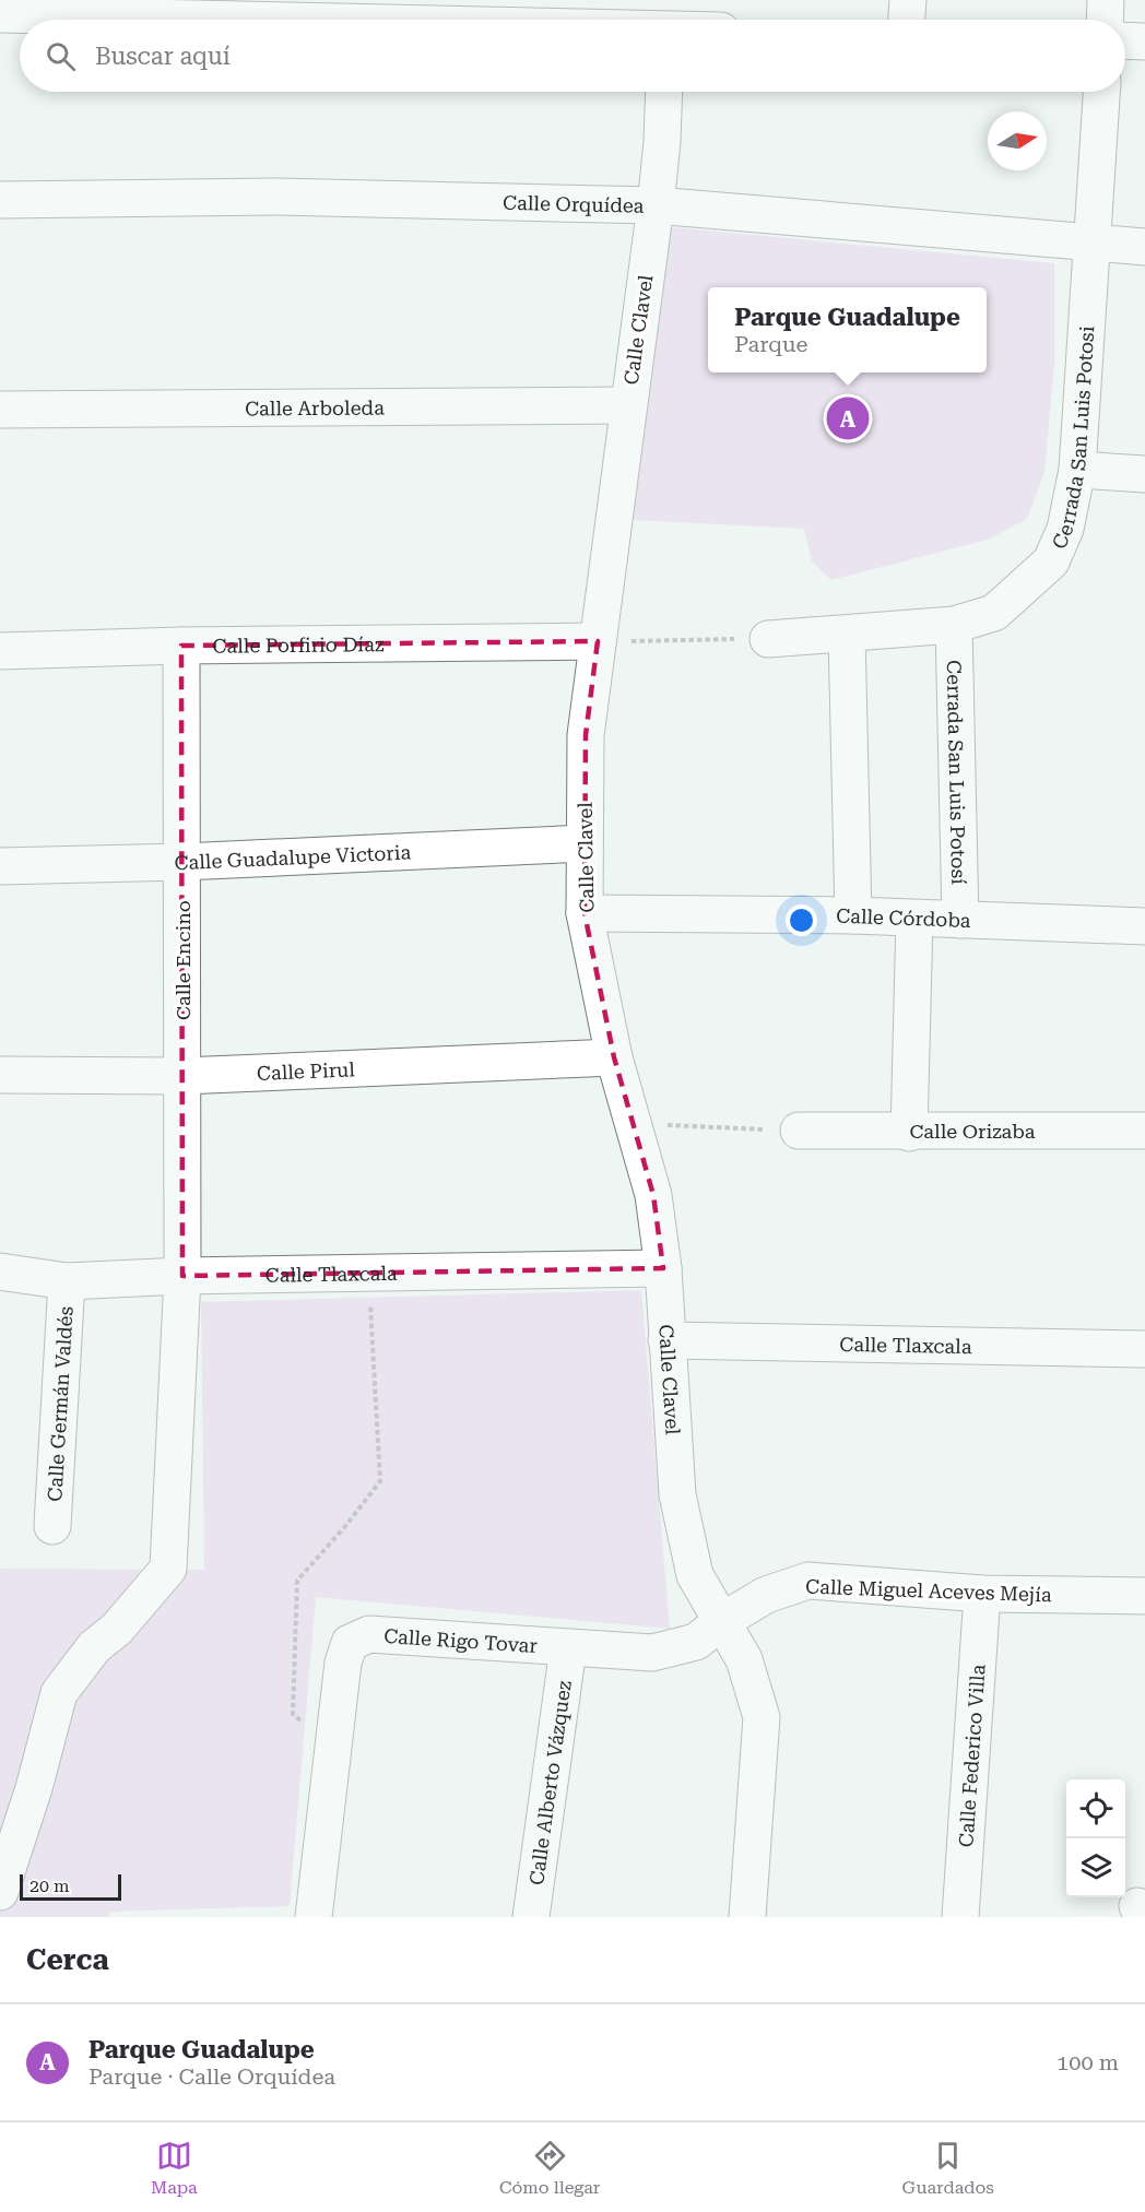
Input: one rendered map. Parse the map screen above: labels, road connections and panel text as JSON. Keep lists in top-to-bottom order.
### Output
{
  "streets": {
    "street": [
      "Calle Orquídea",
      "Calle Clavel",
      "Calle Arboleda",
      "Cerrada San Luis Potosi",
      "Calle Porfirio Díaz",
      "Cerrada San Luis Potosí",
      "Calle Guadalupe Victoria",
      "Calle Córdoba",
      "Calle Encino",
      "Calle Pirul",
      "Calle Orizaba",
      "Calle Tlaxcala",
      "Calle Germán Valdés",
      "Calle Miguel Aceves Mejía",
      "Calle Rigo Tovar",
      "Calle Federico Villa",
      "Calle Alberto Vázquez"
    ]
  },
  "crossings": [
    ["Calle Orquídea", "Calle Clavel"],
    ["Calle Orquídea", "Cerrada San Luis Potosi"],
    ["Calle Clavel", "Calle Arboleda"],
    ["Calle Clavel", "Calle Porfirio Díaz"],
    ["Calle Clavel", "Calle Guadalupe Victoria"],
    ["Calle Clavel", "Calle Córdoba"],
    ["Calle Clavel", "Calle Pirul"],
    ["Calle Clavel", "Calle Tlaxcala"],
    ["Calle Clavel", "Calle Miguel Aceves Mejía"],
    ["Calle Clavel", "Calle Rigo Tovar"],
    ["Cerrada San Luis Potosi", "Cerrada San Luis Potosí"],
    ["Calle Porfirio Díaz", "Calle Encino"],
    ["Cerrada San Luis Potosí", "Calle Córdoba"],
    ["Calle Guadalupe Victoria", "Calle Encino"],
    ["Calle Encino", "Calle Pirul"],
    ["Calle Encino", "Calle Tlaxcala"],
    ["Calle Tlaxcala", "Calle Germán Valdés"],
    ["Calle Miguel Aceves Mejía", "Calle Rigo Tovar"],
    ["Calle Miguel Aceves Mejía", "Calle Federico Villa"],
    ["Calle Rigo Tovar", "Calle Alberto Vázquez"]
  ],
  "scale_bar": "20 m",
  "north": "right",
  "page": {
    "search": "Buscar aquí",
    "popup": ["Parque Guadalupe", "Parque"],
    "pins": "A",
    "scale": "20 m",
    "heading": "Cerca",
    "list": [
      {
        "mark": "A",
        "name": "Parque Guadalupe",
        "note": "Parque · Calle Orquídea",
        "value": "100 m"
      }
    ],
    "nav": ["Mapa", "Cómo llegar", "Guardados"]
  }
}
